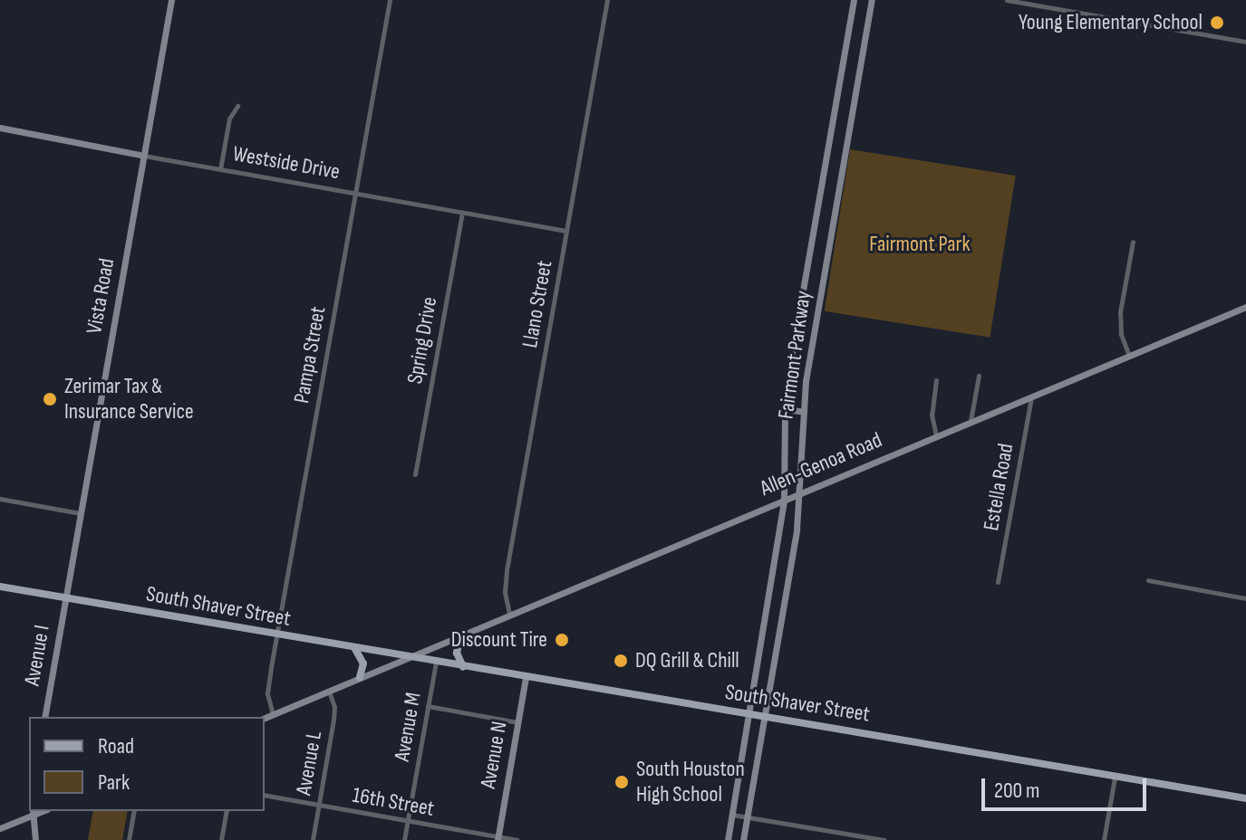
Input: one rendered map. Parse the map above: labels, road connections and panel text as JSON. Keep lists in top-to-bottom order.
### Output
{
  "streets": {
    "main road": [
      "Westside Drive",
      "Vista Road",
      "Fairmont Parkway",
      "Allen-Genoa Road",
      "South Shaver Street",
      "Avenue I",
      "Avenue N"
    ],
    "street": [
      "Llano Street",
      "Spring Drive",
      "Pampa Street",
      "Estella Road",
      "Avenue M",
      "Avenue L",
      "16th Street"
    ]
  },
  "crossings": [
    ["Westside Drive", "Vista Road"],
    ["Westside Drive", "Llano Street"],
    ["Westside Drive", "Spring Drive"],
    ["Westside Drive", "Pampa Street"],
    ["Vista Road", "South Shaver Street"],
    ["Vista Road", "Avenue I"],
    ["Llano Street", "Allen-Genoa Road"],
    ["Pampa Street", "Allen-Genoa Road"],
    ["Pampa Street", "South Shaver Street"],
    ["Fairmont Parkway", "Allen-Genoa Road"],
    ["Fairmont Parkway", "South Shaver Street"],
    ["Allen-Genoa Road", "Estella Road"],
    ["Allen-Genoa Road", "South Shaver Street"],
    ["Allen-Genoa Road", "Avenue L"],
    ["South Shaver Street", "Avenue I"],
    ["South Shaver Street", "Avenue M"],
    ["South Shaver Street", "Avenue N"],
    ["Avenue M", "16th Street"],
    ["Avenue N", "16th Street"],
    ["Avenue L", "16th Street"]
  ],
  "parks": ["Fairmont Park"],
  "places": [
    "Young Elementary School",
    "Zerimar Tax & Insurance Service",
    "Discount Tire",
    "DQ Grill & Chill",
    "South Houston High School"
  ],
  "legend": ["Road", "Park"],
  "scale_bar": "200 m"
}
